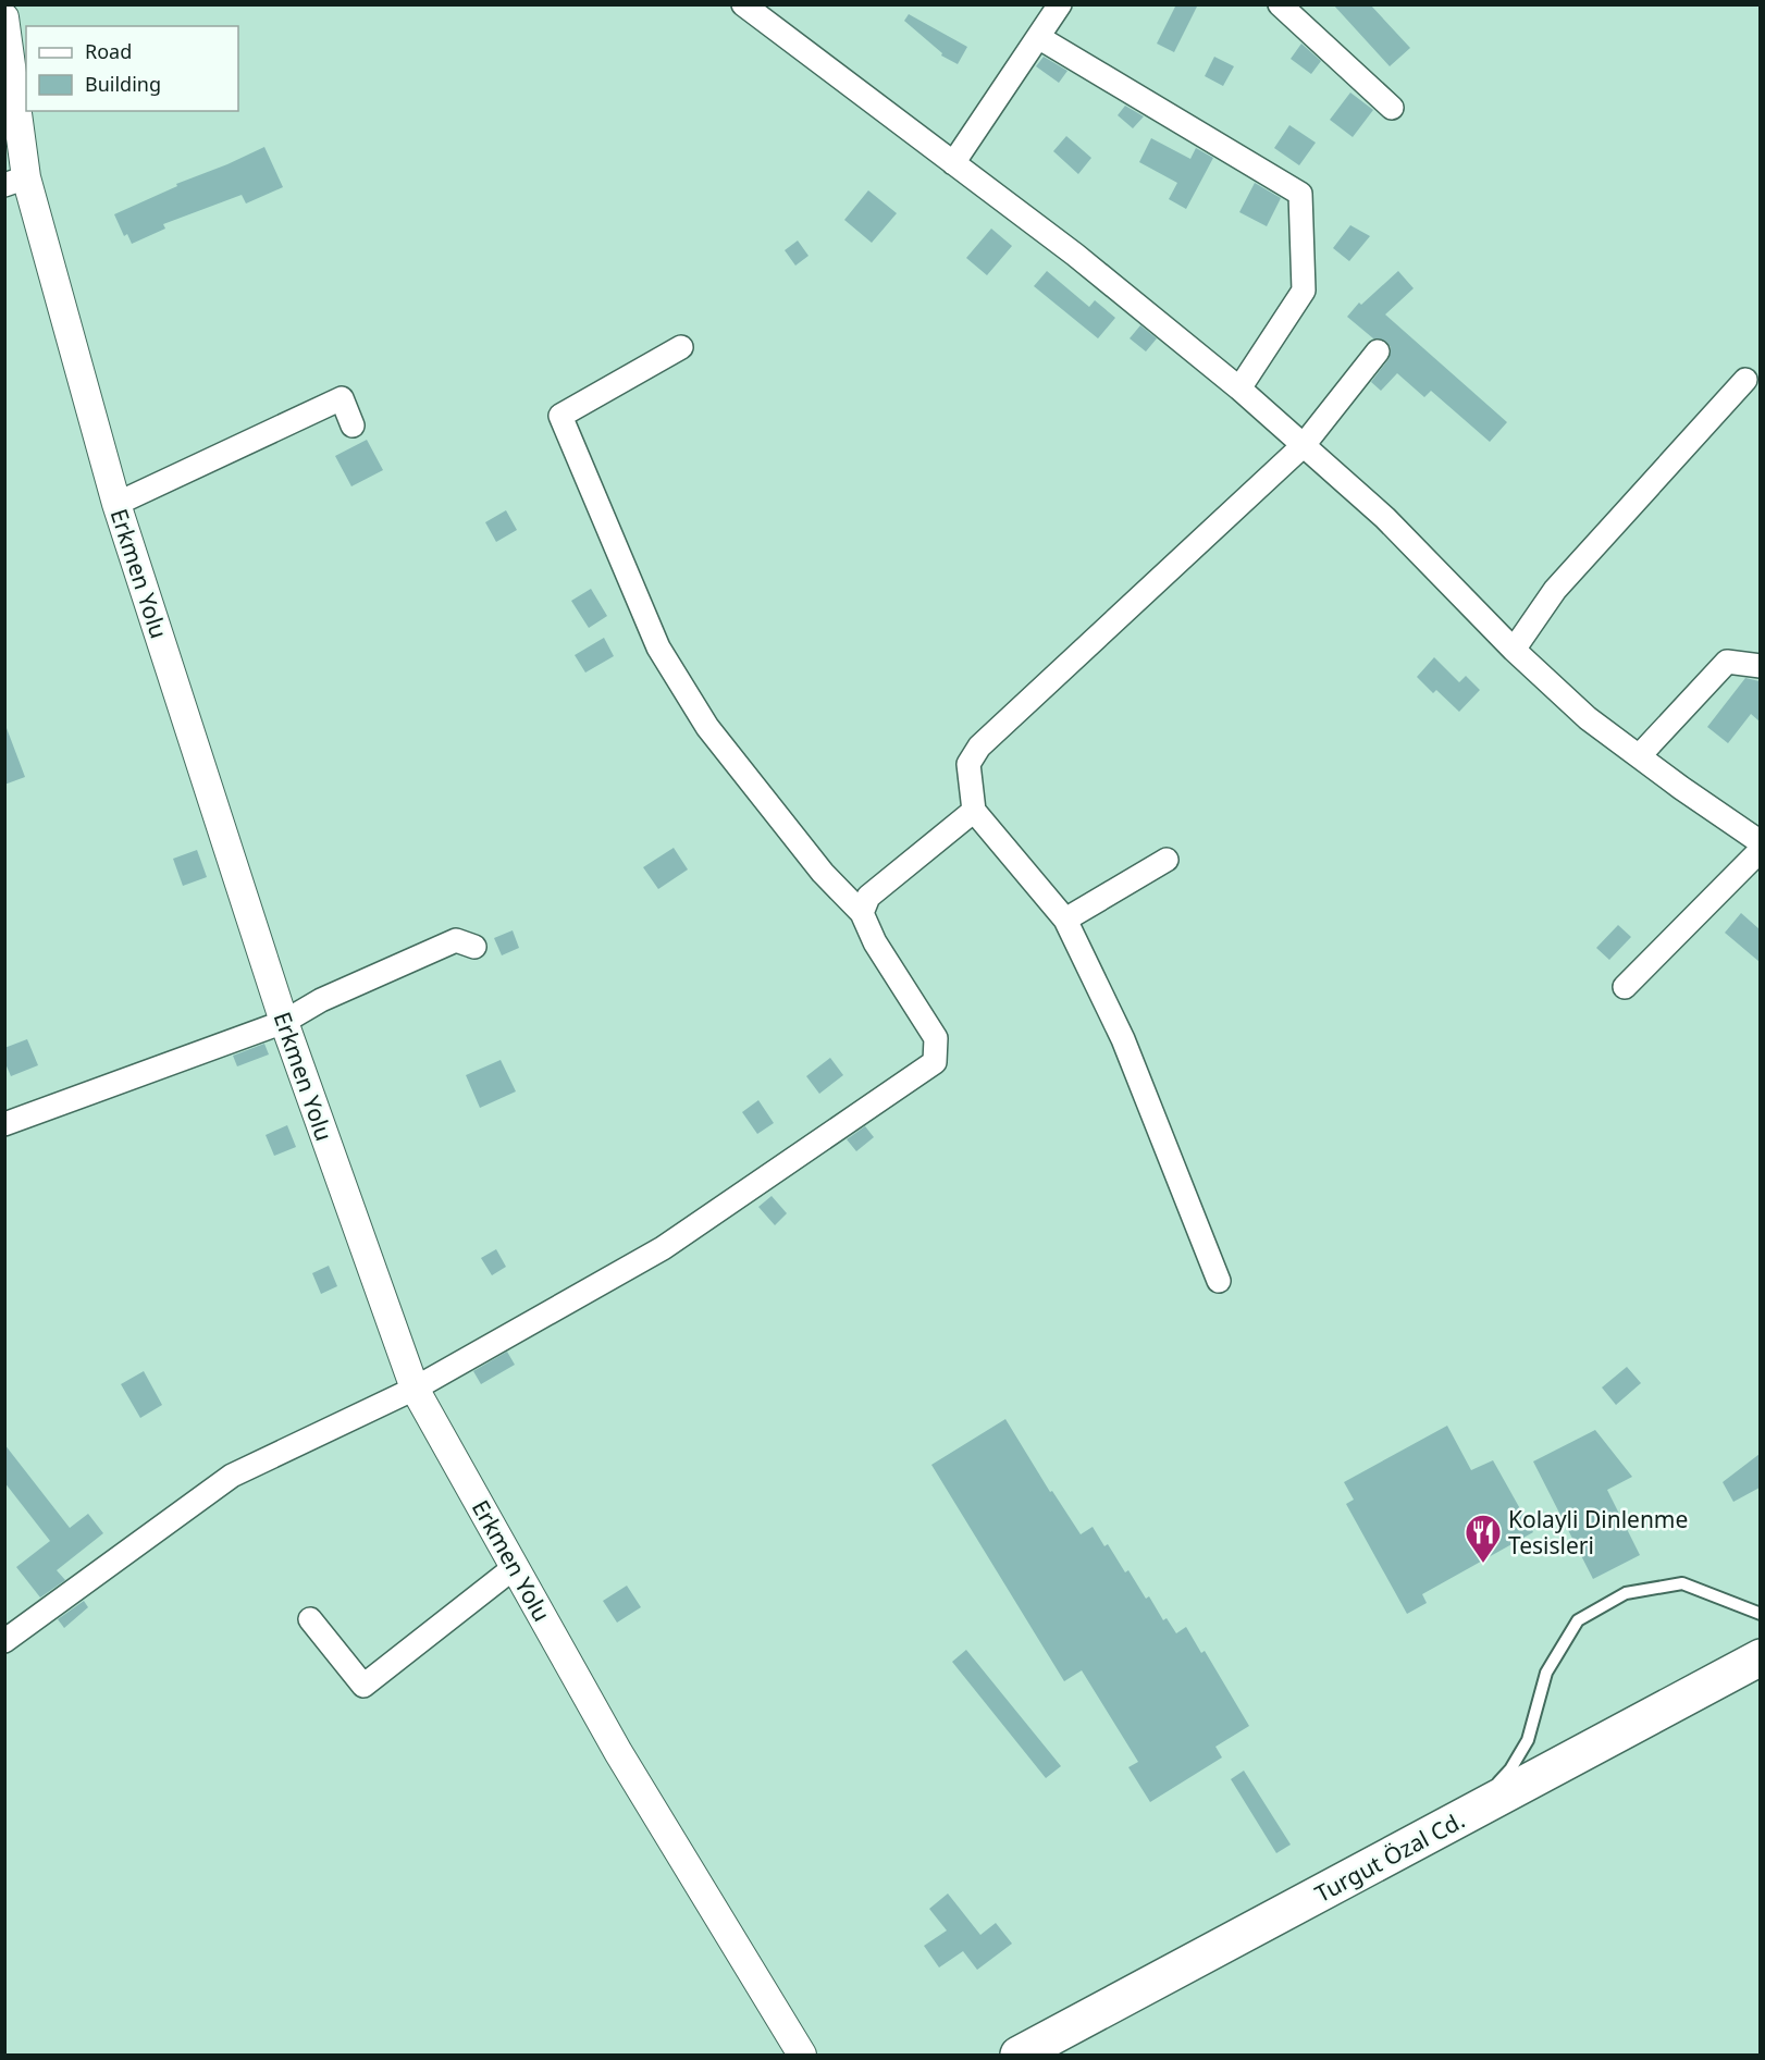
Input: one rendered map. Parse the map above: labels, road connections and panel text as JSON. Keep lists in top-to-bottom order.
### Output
{
  "streets": {
    "main road": ["Turgut Özal Cd."],
    "street": ["Erkmen Yolu"]
  },
  "places": {
    "restaurant": ["Kolayli Dinlenme Tesisleri"]
  },
  "legend": ["Road", "Building"]
}
